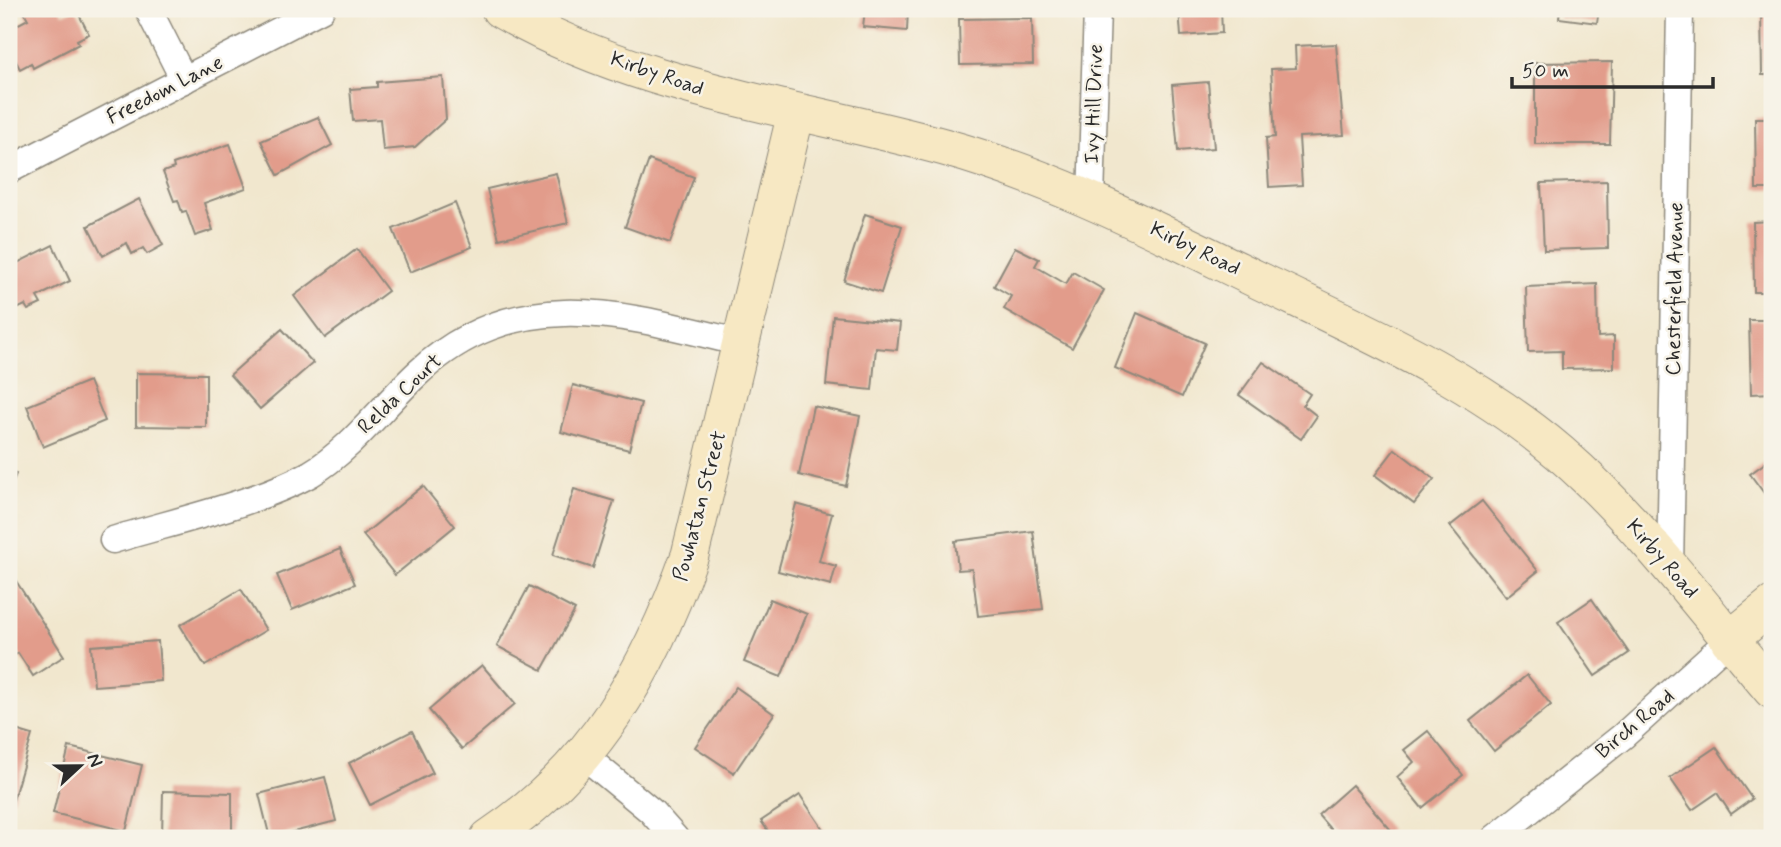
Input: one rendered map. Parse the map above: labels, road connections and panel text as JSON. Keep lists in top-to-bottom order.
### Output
{
  "streets": {
    "main road": ["Kirby Road", "Powhatan Street", "Birch Road"],
    "street": [
      "Freedom Lane",
      "Ivy Hill Drive",
      "Chesterfield Avenue",
      "Relda Court"
    ]
  },
  "crossings": [
    ["Kirby Road", "Ivy Hill Drive"],
    ["Kirby Road", "Chesterfield Avenue"],
    ["Kirby Road", "Powhatan Street"],
    ["Kirby Road", "Birch Road"],
    ["Relda Court", "Powhatan Street"]
  ],
  "scale_bar": "50 m",
  "north": "right"
}
